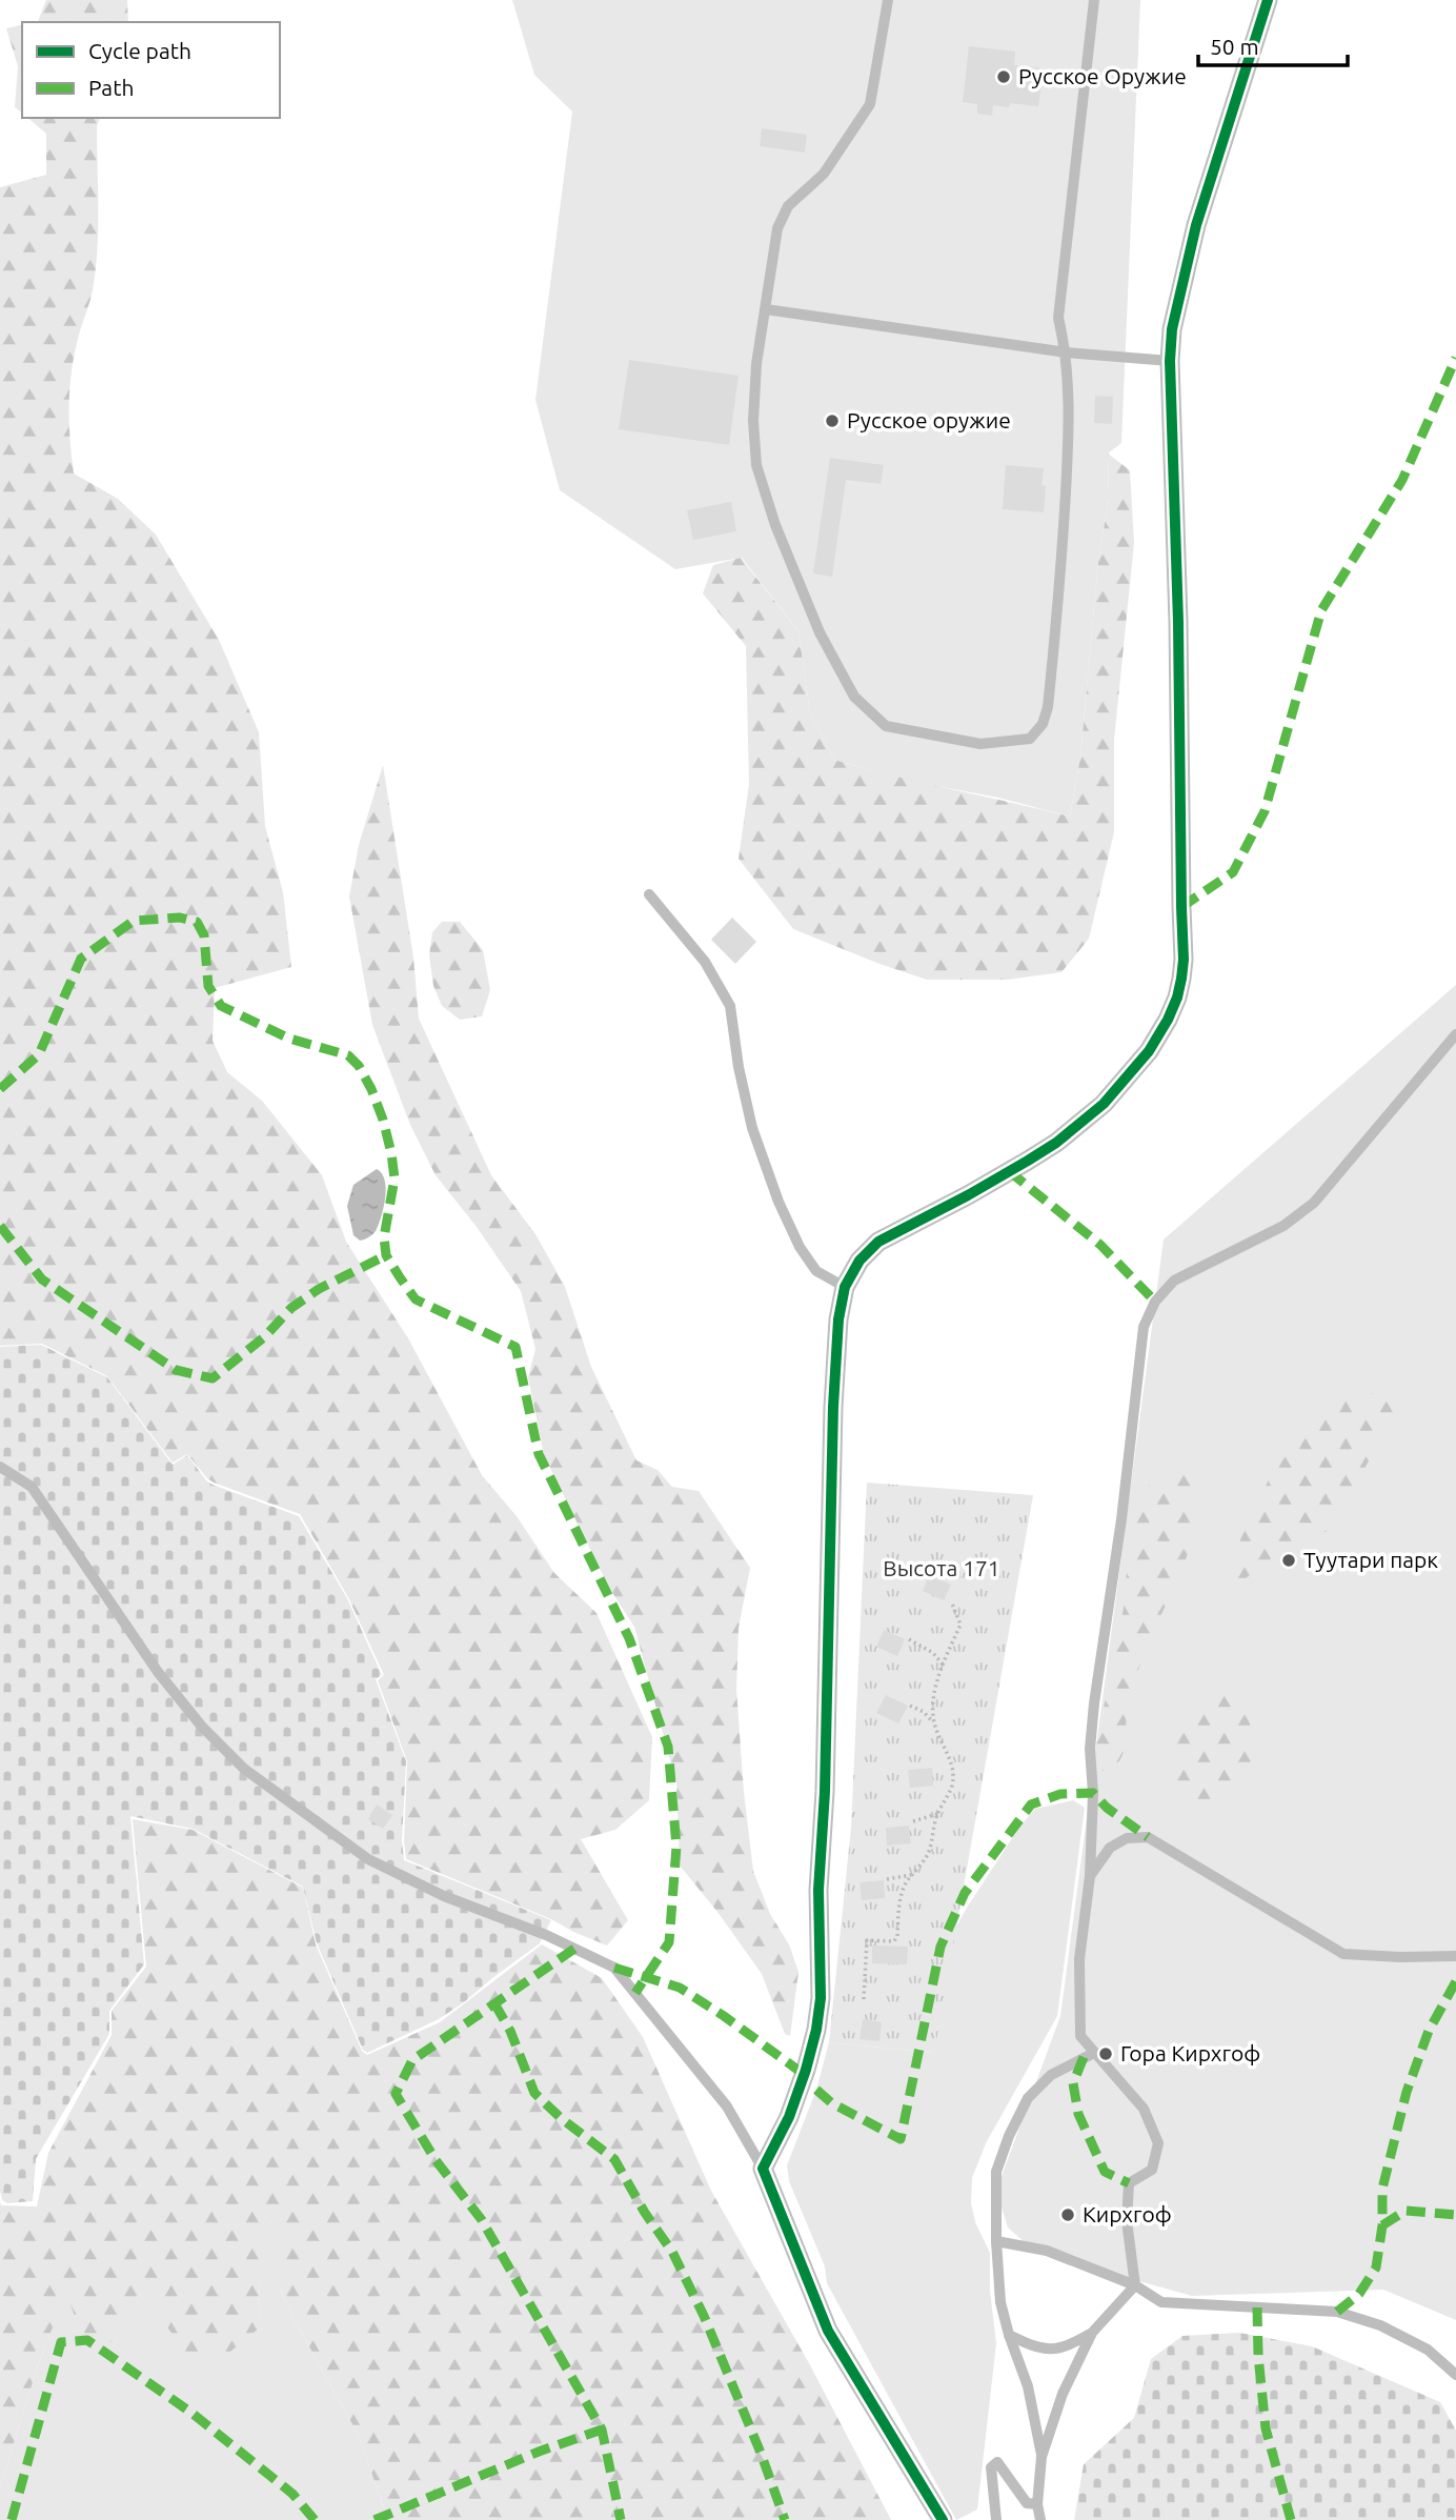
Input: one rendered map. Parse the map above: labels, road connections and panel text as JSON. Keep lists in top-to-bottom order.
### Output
{
  "parks": ["Высота 171"],
  "places": [
    "Русское Оружие",
    "Русское оружие",
    "Туутари парк",
    "Гора Кирхгоф",
    "Кирхгоф"
  ],
  "legend": ["Cycle path", "Path"],
  "scale_bar": "50 m"
}
